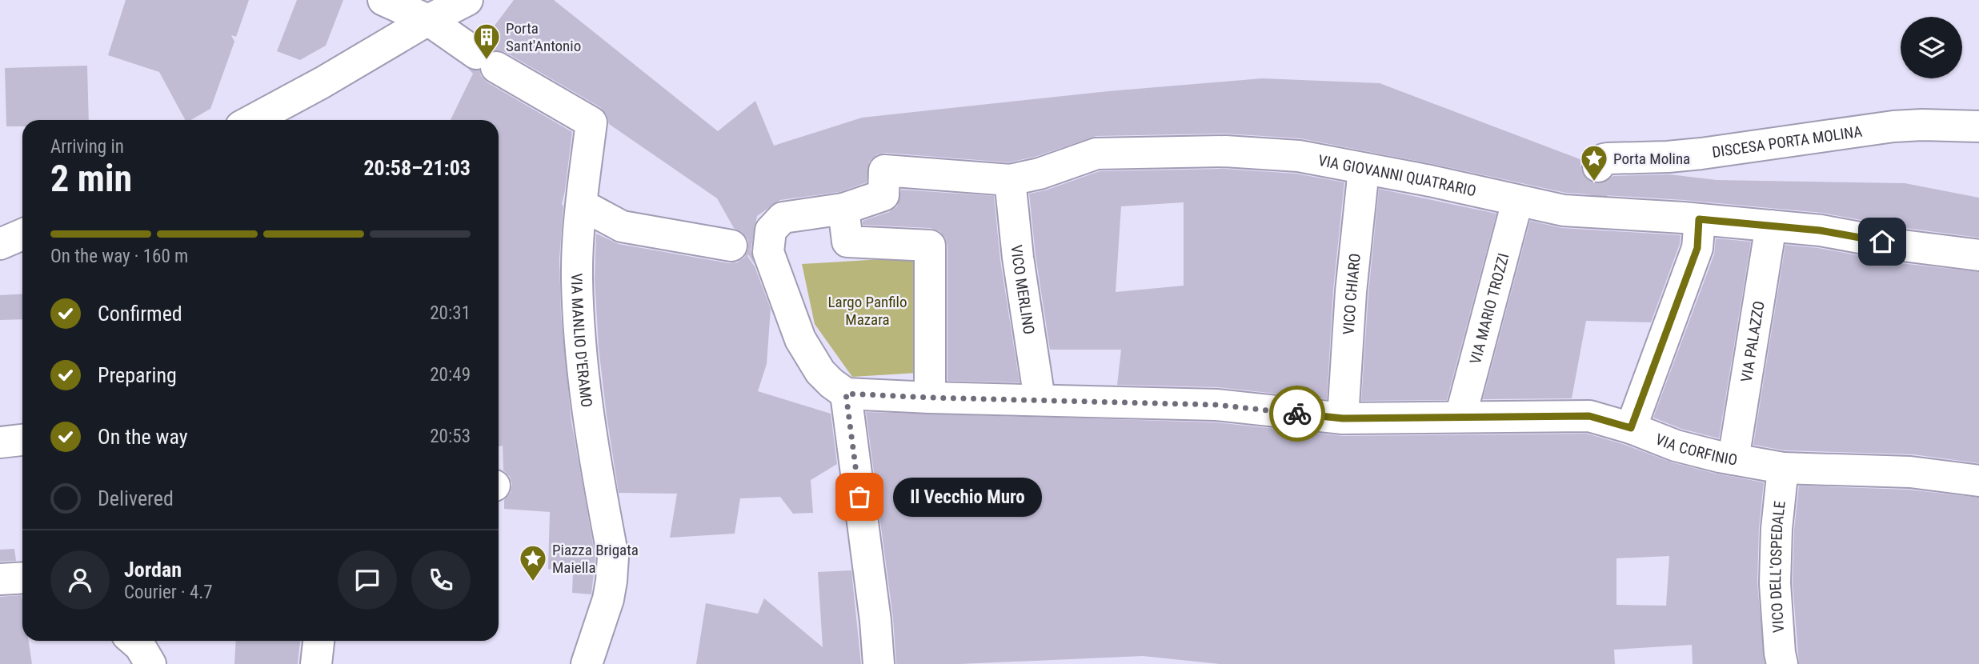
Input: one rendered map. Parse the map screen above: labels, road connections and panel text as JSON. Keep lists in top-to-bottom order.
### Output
{
  "streets": {
    "street": [
      "DISCESA PORTA MOLINA",
      "VIA GIOVANNI QUATRARIO",
      "VICO MERLINO",
      "VICO CHIARO",
      "VIA MARIO TROZZI",
      "VIA MANLIO D'ERAMO",
      "VIA PALAZZO",
      "VIA CORFINIO",
      "VICO DELL'OSPEDALE"
    ]
  },
  "crossings": [
    ["VIA GIOVANNI QUATRARIO", "VICO MERLINO"],
    ["VIA GIOVANNI QUATRARIO", "VICO CHIARO"],
    ["VIA GIOVANNI QUATRARIO", "VIA MARIO TROZZI"],
    ["VIA GIOVANNI QUATRARIO", "VIA PALAZZO"],
    ["VICO MERLINO", "VIA CORFINIO"],
    ["VICO CHIARO", "VIA CORFINIO"],
    ["VIA MARIO TROZZI", "VIA CORFINIO"],
    ["VIA PALAZZO", "VIA CORFINIO"],
    ["VIA CORFINIO", "VICO DELL'OSPEDALE"]
  ],
  "parks": ["Largo Panfilo Mazara"],
  "places": {
    "building": ["Porta Sant'Antonio"],
    "place": ["Porta Molina", "Piazza Brigata Maiella"],
    "other": ["Il Vecchio Muro"]
  },
  "page": {
    "heading": ["2 min", "Arriving in", "20:58–21:03"],
    "panel": ["Jordan", "Courier · 4.7"],
    "bar": "On the way · 160 m",
    "list": [
      ["Confirmed", "20:31"],
      ["Preparing", "20:49"],
      ["On the way", "20:53"],
      "Delivered"
    ],
    "bubble": "Il Vecchio Muro"
  }
}
